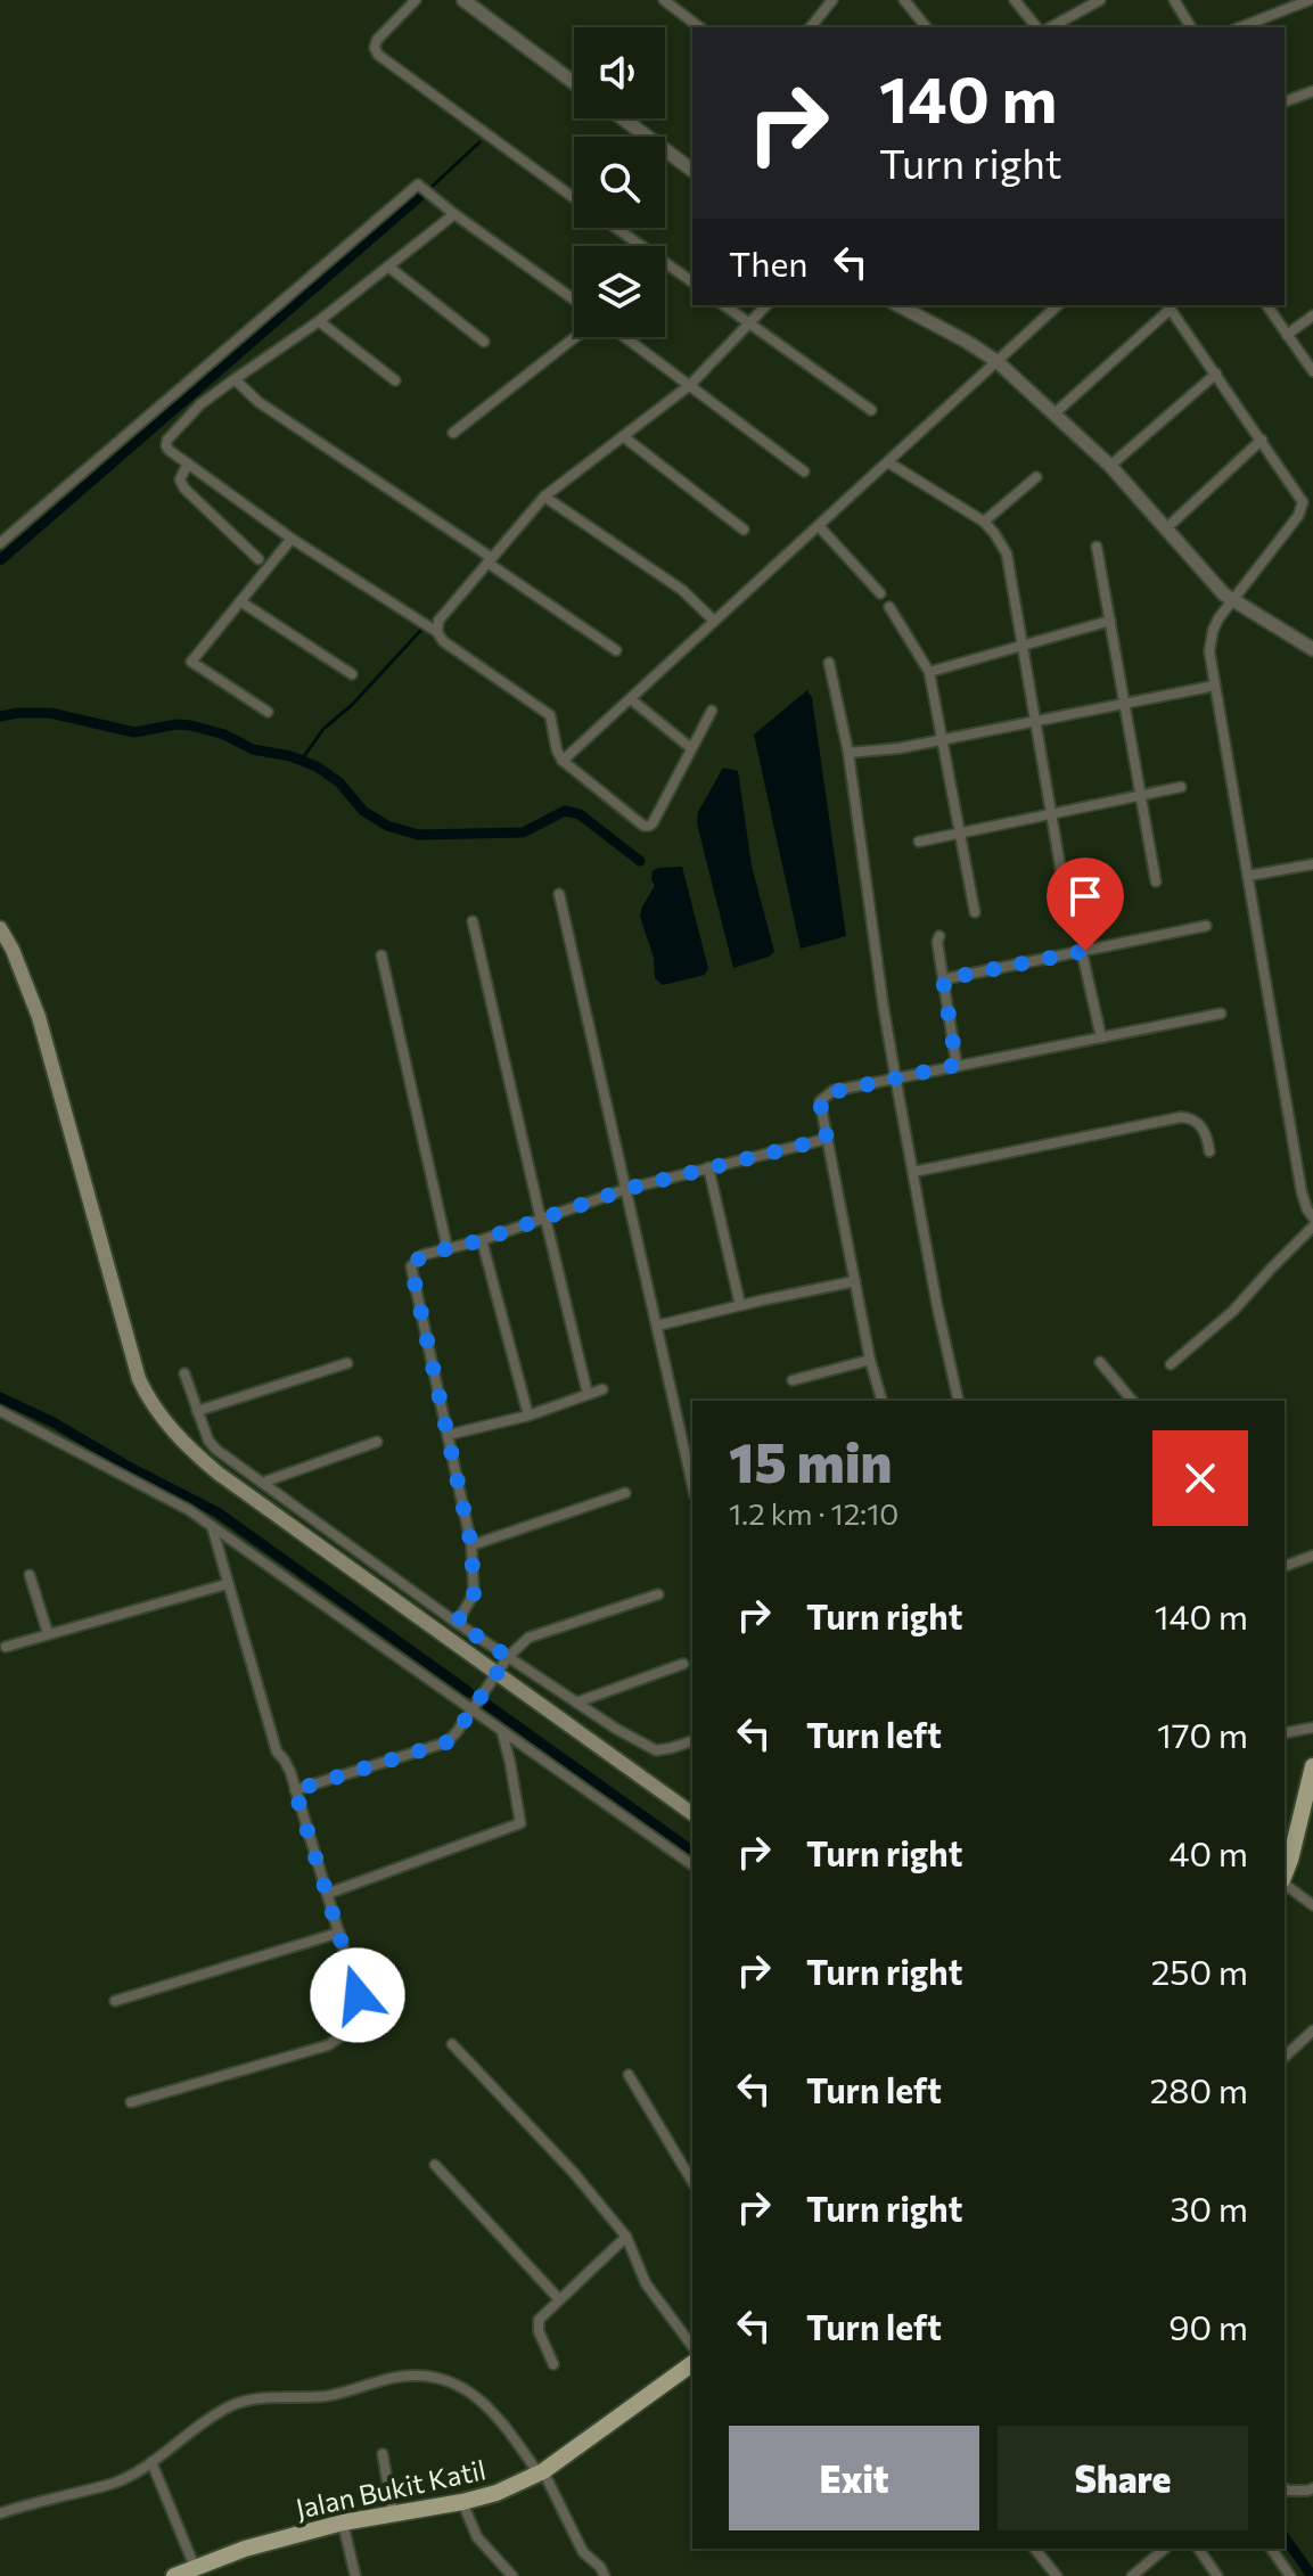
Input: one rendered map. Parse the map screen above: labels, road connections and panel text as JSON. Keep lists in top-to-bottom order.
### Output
{
  "streets": {
    "main road": ["Jalan Bukit Katil"]
  },
  "page": {
    "turn": ["140 m", "Turn right"],
    "then": "Then",
    "heading": ["15 min", "1.2 km · 12:10"],
    "list": [
      {
        "name": "Turn right",
        "value": "140 m"
      },
      {
        "name": "Turn left",
        "value": "170 m"
      },
      {
        "name": "Turn right",
        "value": "40 m"
      },
      {
        "name": "Turn right",
        "value": "250 m"
      },
      {
        "name": "Turn left",
        "value": "280 m"
      },
      {
        "name": "Turn right",
        "value": "30 m"
      },
      {
        "name": "Turn left",
        "value": "90 m"
      }
    ],
    "buttons": ["Exit", "Share"]
  }
}
